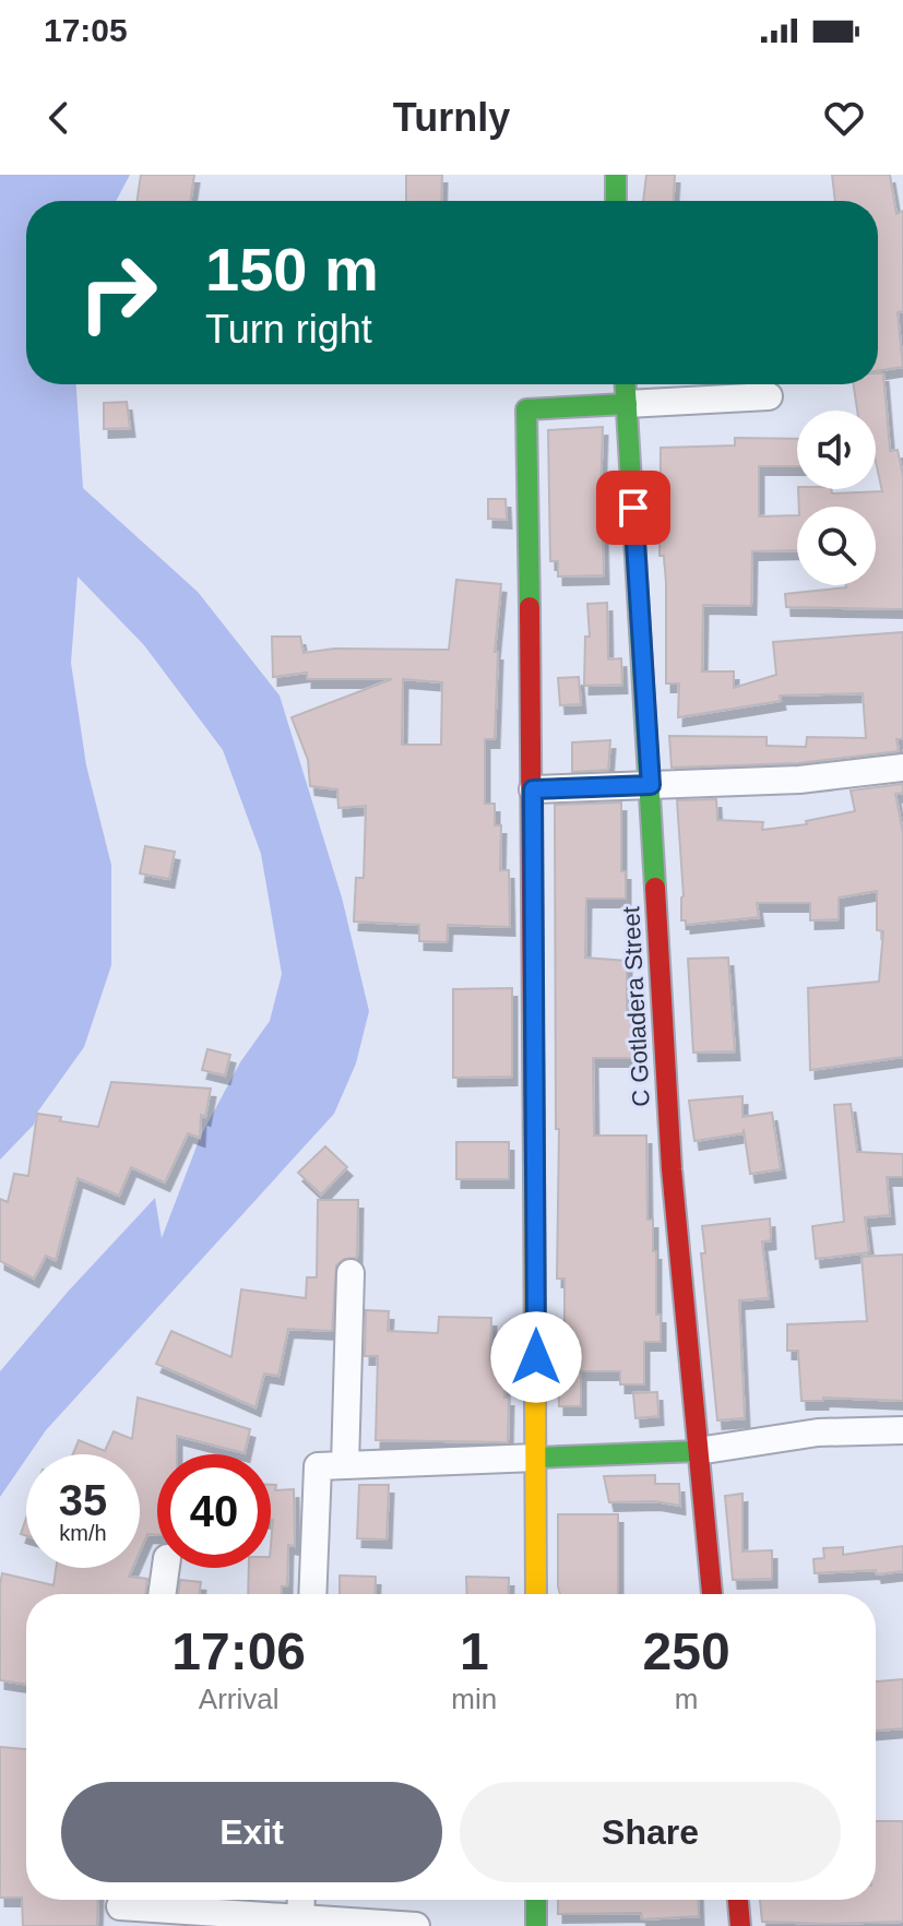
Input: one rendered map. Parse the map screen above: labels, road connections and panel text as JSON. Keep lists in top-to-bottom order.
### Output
{
  "streets": {
    "street": ["C Gotladera Street"]
  },
  "page": {
    "status": "17:05",
    "header": "Turnly",
    "turn": ["150 m", "Turn right"],
    "speed": "35 km/h",
    "limit": "40",
    "eta": [
      "17:06",
      "Arrival",
      "1",
      "min",
      "250",
      "m"
    ],
    "buttons": ["Exit", "Share"]
  }
}
